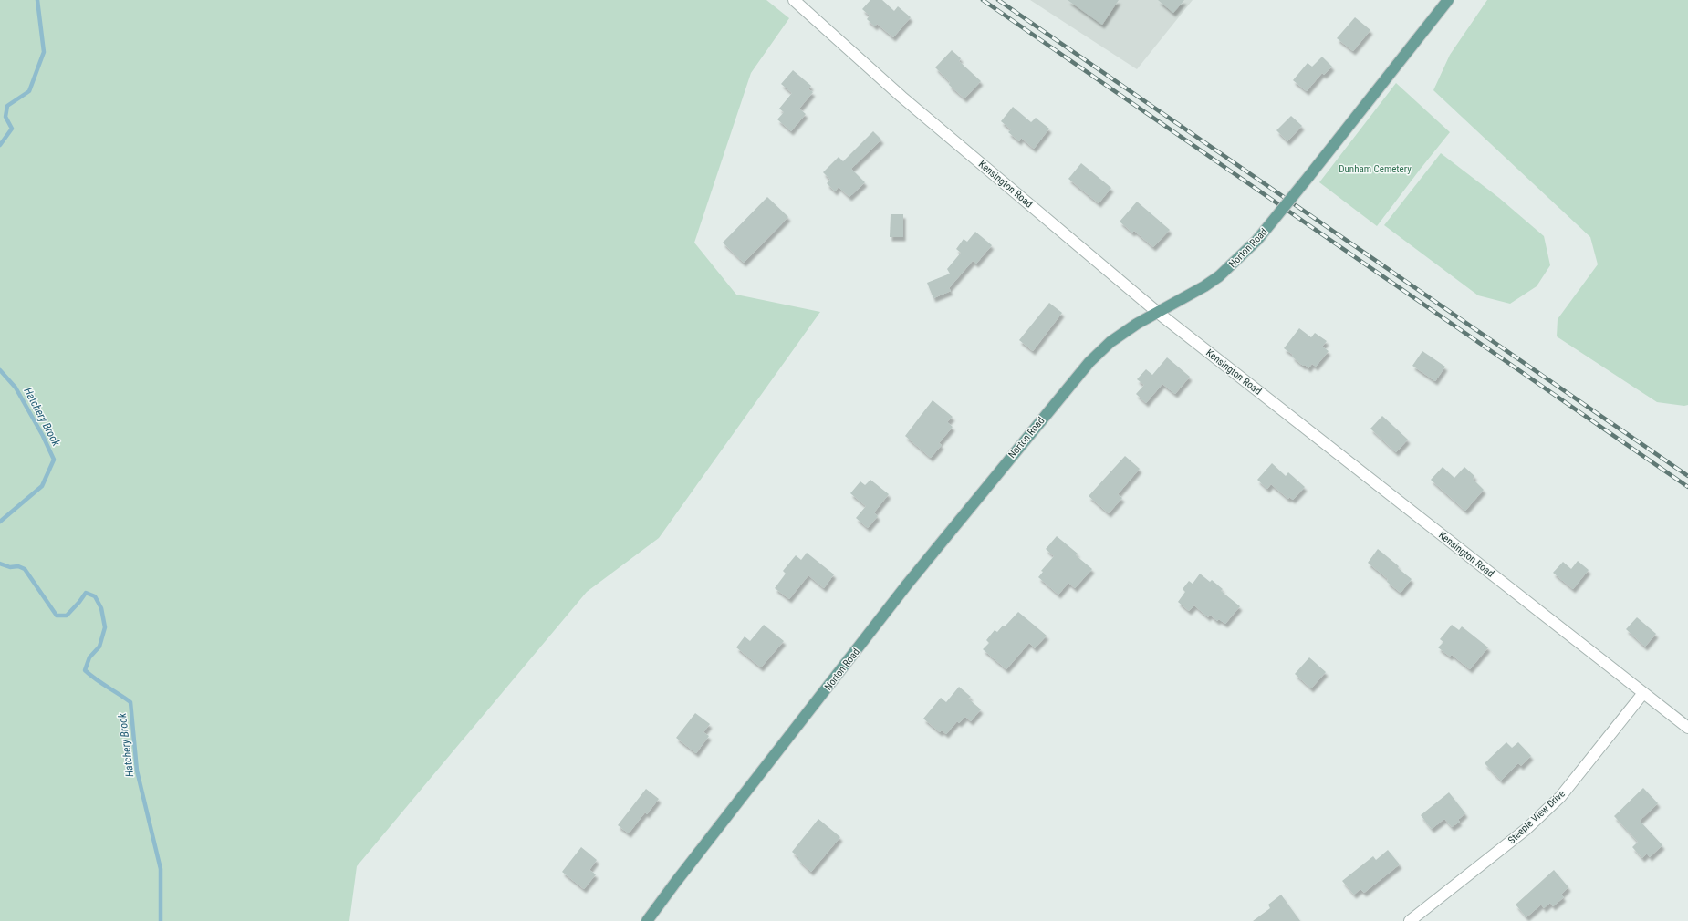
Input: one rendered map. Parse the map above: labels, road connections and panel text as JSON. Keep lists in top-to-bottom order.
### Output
{
  "streets": {
    "main road": ["Norton Road"],
    "street": ["Kensington Road", "Steeple View Drive"]
  },
  "crossings": [
    ["Kensington Road", "Norton Road"],
    ["Kensington Road", "Steeple View Drive"]
  ],
  "water": ["Hatchery Brook"],
  "parks": ["Dunham Cemetery"]
}
